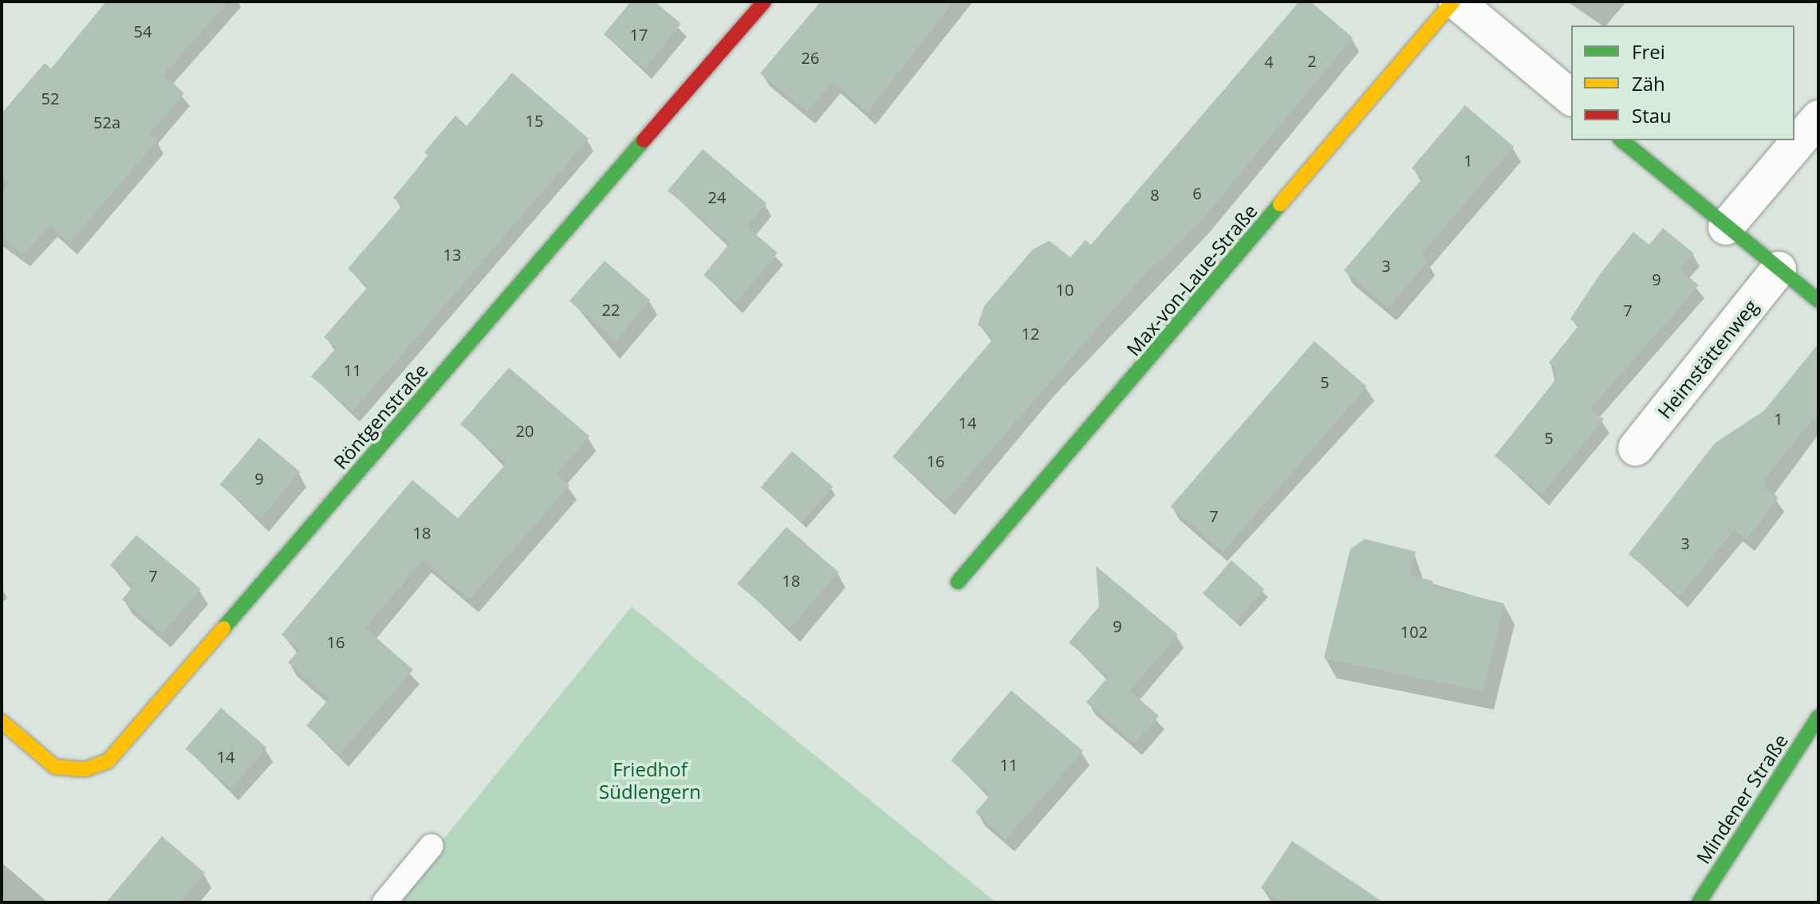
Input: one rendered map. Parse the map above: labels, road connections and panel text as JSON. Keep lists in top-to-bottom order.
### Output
{
  "streets": {
    "street": [
      "Max-von-Laue-Straße",
      "Heimstättenweg",
      "Röntgenstraße",
      "Mindener Straße"
    ]
  },
  "parks": ["Friedhof Südlengern"],
  "house_numbers": [
    "54",
    "17",
    "26",
    "2",
    "4",
    "52",
    "15",
    "52a",
    "1",
    "6",
    "8",
    "24",
    "13",
    "3",
    "9",
    "10",
    "22",
    "7",
    "12",
    "11",
    "5",
    "1",
    "14",
    "20",
    "5",
    "16",
    "9",
    "7",
    "18",
    "3",
    "7",
    "18",
    "9",
    "102",
    "16",
    "14",
    "11"
  ],
  "legend": ["Frei", "Zäh", "Stau"]
}
